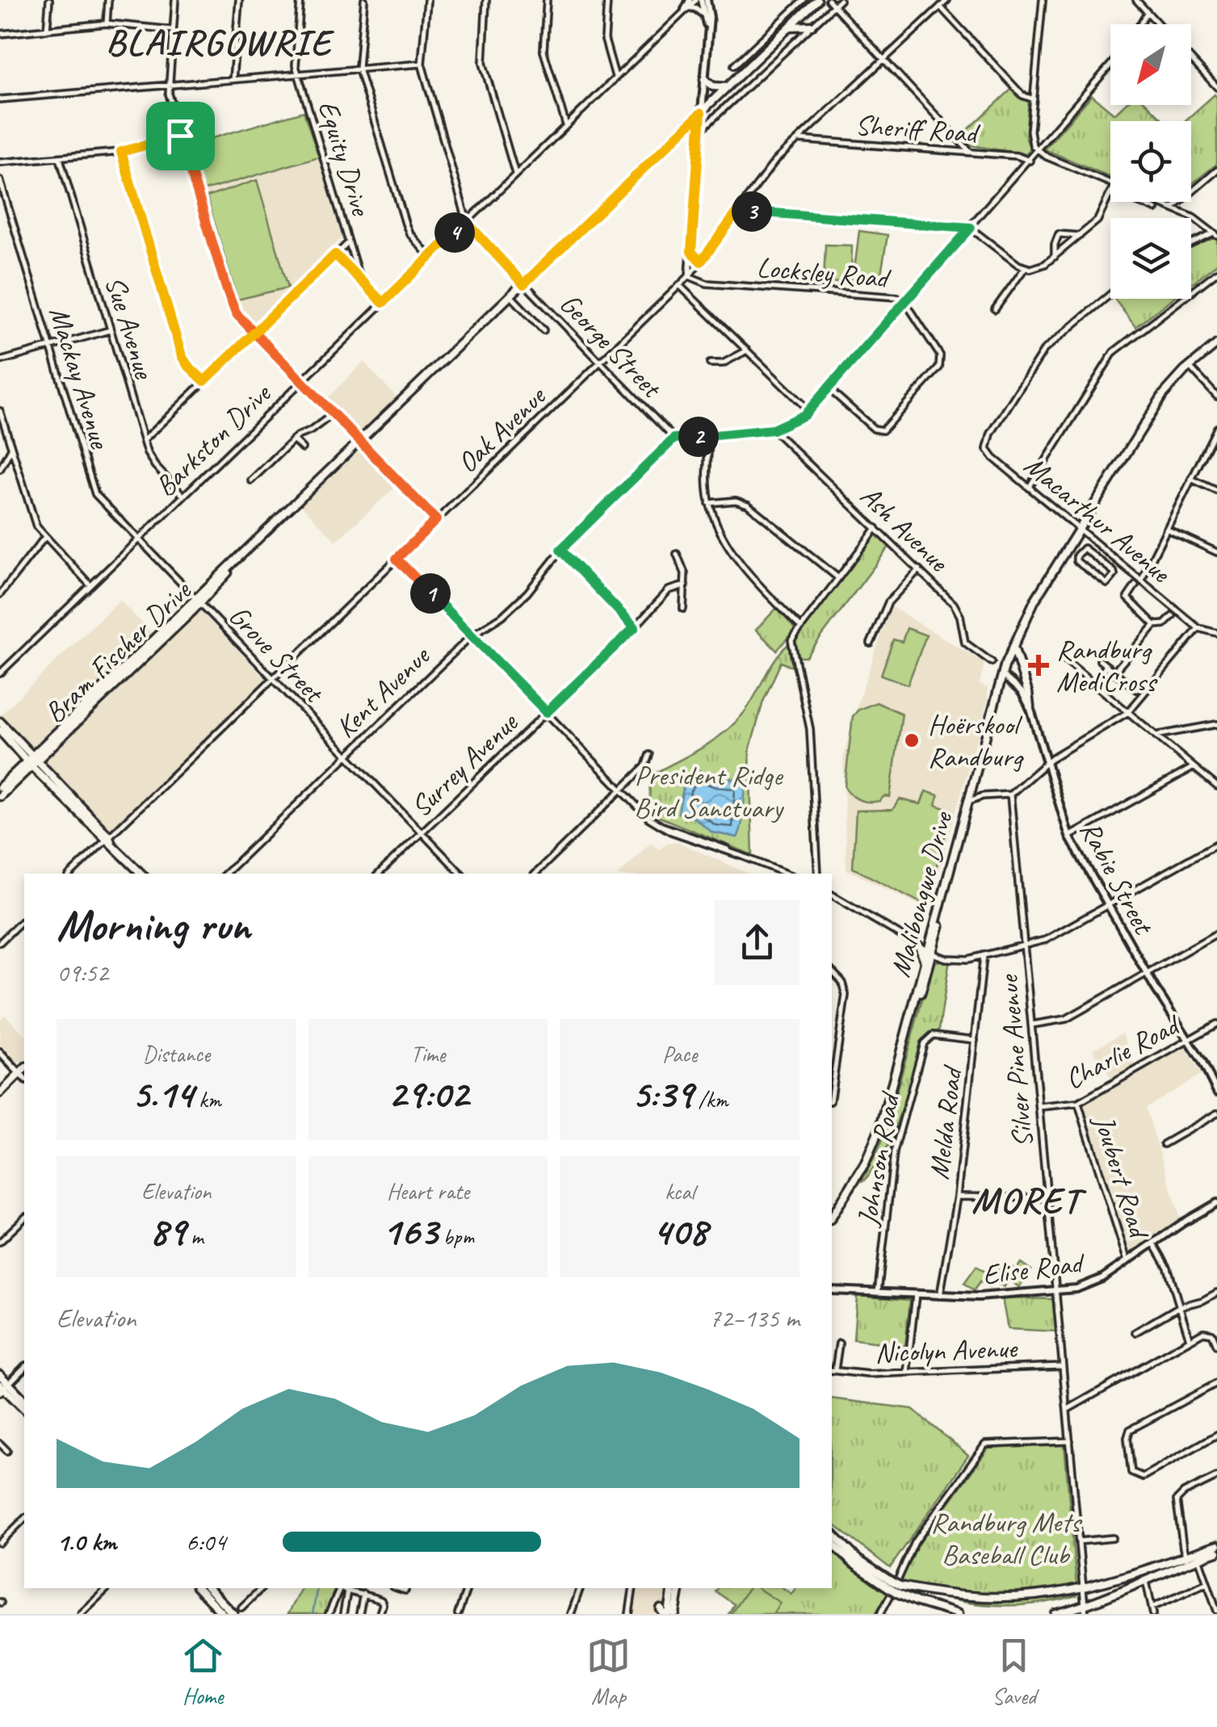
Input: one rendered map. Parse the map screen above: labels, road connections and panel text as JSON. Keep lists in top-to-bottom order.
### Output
{
  "streets": {
    "main road": ["Bram Fischer Drive", "Malibongwe Drive"],
    "street": [
      "Sheriff Road",
      "Equity Drive",
      "Locksley Road",
      "Sue Avenue",
      "George Street",
      "Mackay Avenue",
      "Oak Avenue",
      "Barkston Drive",
      "Macarthur Avenue",
      "Ash Avenue",
      "Grove Street",
      "Kent Avenue",
      "Surrey Avenue",
      "Rabie Street",
      "Charlie Road",
      "Silver Pine Avenue",
      "Melda Road",
      "Johnson Road",
      "Joubert Road",
      "Elise Road",
      "Nicolyn Avenue"
    ]
  },
  "crossings": [
    ["Sheriff Road", "Oak Avenue"],
    ["Equity Drive", "Barkston Drive"],
    ["Locksley Road", "Oak Avenue"],
    ["Sue Avenue", "Barkston Drive"],
    ["George Street", "Oak Avenue"],
    ["George Street", "Barkston Drive"],
    ["George Street", "Bram Fischer Drive"],
    ["George Street", "Kent Avenue"],
    ["Mackay Avenue", "Barkston Drive"],
    ["Mackay Avenue", "Grove Street"],
    ["Oak Avenue", "Grove Street"],
    ["Macarthur Avenue", "Malibongwe Drive"],
    ["Bram Fischer Drive", "Grove Street"],
    ["Grove Street", "Kent Avenue"],
    ["Grove Street", "Surrey Avenue"],
    ["Rabie Street", "Malibongwe Drive"],
    ["Rabie Street", "Charlie Road"],
    ["Charlie Road", "Silver Pine Avenue"],
    ["Charlie Road", "Joubert Road"],
    ["Silver Pine Avenue", "Elise Road"],
    ["Silver Pine Avenue", "Nicolyn Avenue"],
    ["Melda Road", "Johnson Road"],
    ["Melda Road", "Elise Road"],
    ["Johnson Road", "Elise Road"],
    ["Joubert Road", "Elise Road"]
  ],
  "districts": ["BLAIRGOWRIE", "MORET"],
  "parks": ["President Ridge Bird Sanctuary", "Randburg Mets Baseball Club"],
  "places": {
    "health": ["Randburg MediCross"],
    "other": ["Hoërskool Randburg"]
  },
  "north": "bottom left",
  "page": {
    "pins": [
      "3",
      "4",
      "2",
      "1"
    ],
    "heading": ["Morning run", "09:52"],
    "stats": [
      ["Distance", "5.14 km"],
      ["Time", "29:02"],
      ["Pace", "5:39 /km"],
      ["Elevation", "89 m"],
      ["Heart rate", "163 bpm"],
      ["kcal", "408"]
    ],
    "chart": ["Elevation", "72–135 m"],
    "list": [
      {
        "name": "1.0 km",
        "note": "6:04"
      }
    ],
    "tabs": ["Home", "Map", "Saved"]
  }
}
